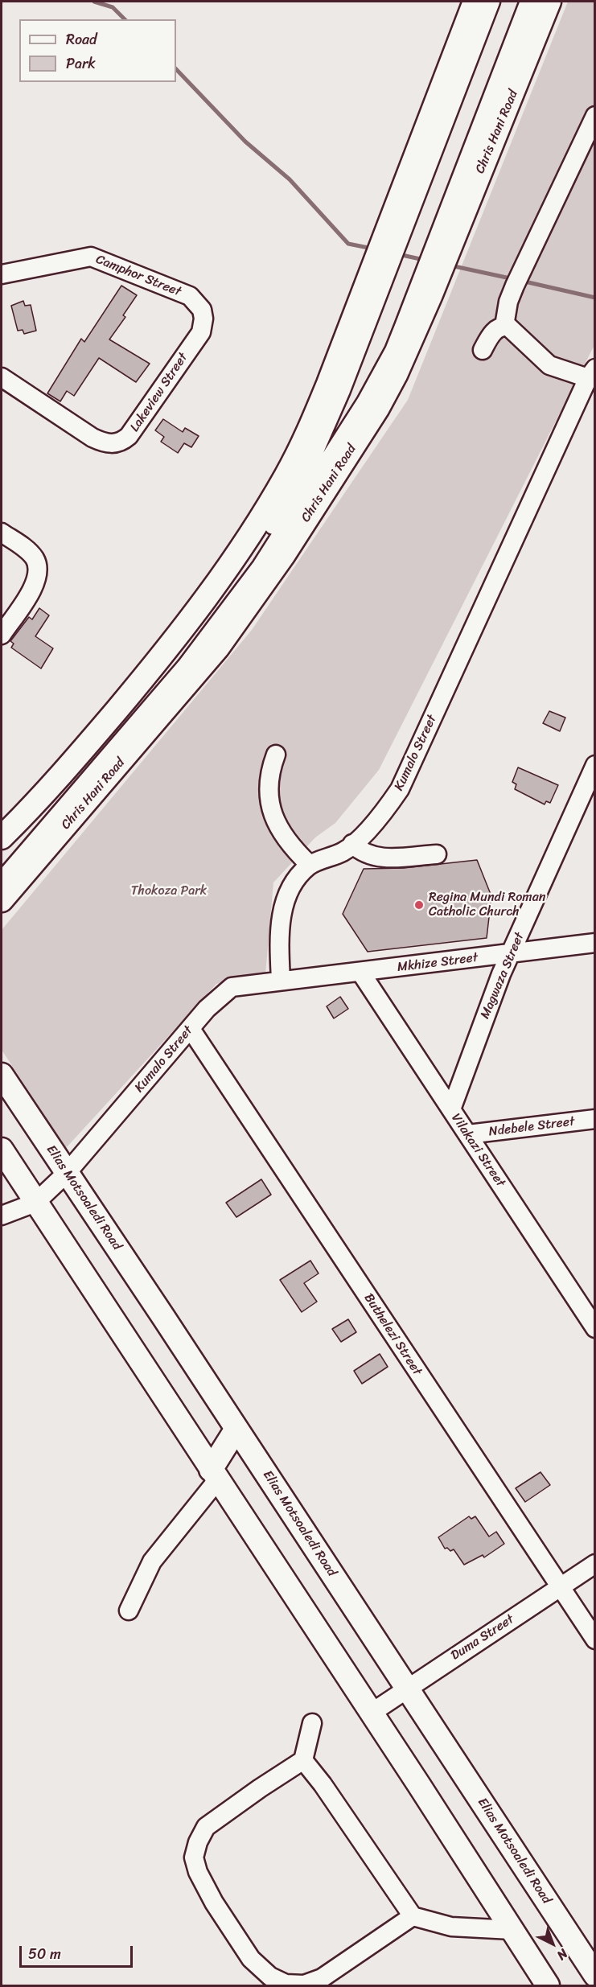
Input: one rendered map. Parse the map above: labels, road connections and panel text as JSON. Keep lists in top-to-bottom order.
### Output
{
  "streets": {
    "main road": ["Chris Hani Road", "Elias Motsoaledi Road"],
    "street": [
      "Camphor Street",
      "Lakeview Street",
      "Kumalo Street",
      "Mkhize Street",
      "Magwaza Street",
      "Ndebele Street",
      "Vilakazi Street",
      "Buthelezi Street",
      "Duma Street"
    ]
  },
  "crossings": [
    ["Camphor Street", "Lakeview Street"],
    ["Kumalo Street", "Mkhize Street"],
    ["Kumalo Street", "Elias Motsoaledi Road"],
    ["Kumalo Street", "Buthelezi Street"],
    ["Mkhize Street", "Magwaza Street"],
    ["Mkhize Street", "Vilakazi Street"],
    ["Magwaza Street", "Vilakazi Street"],
    ["Ndebele Street", "Vilakazi Street"],
    ["Elias Motsoaledi Road", "Duma Street"],
    ["Buthelezi Street", "Duma Street"]
  ],
  "parks": ["Thokoza Park"],
  "places": ["Regina Mundi Roman Catholic Church"],
  "legend": ["Road", "Park"],
  "scale_bar": "50 m",
  "north": "bottom right"
}
